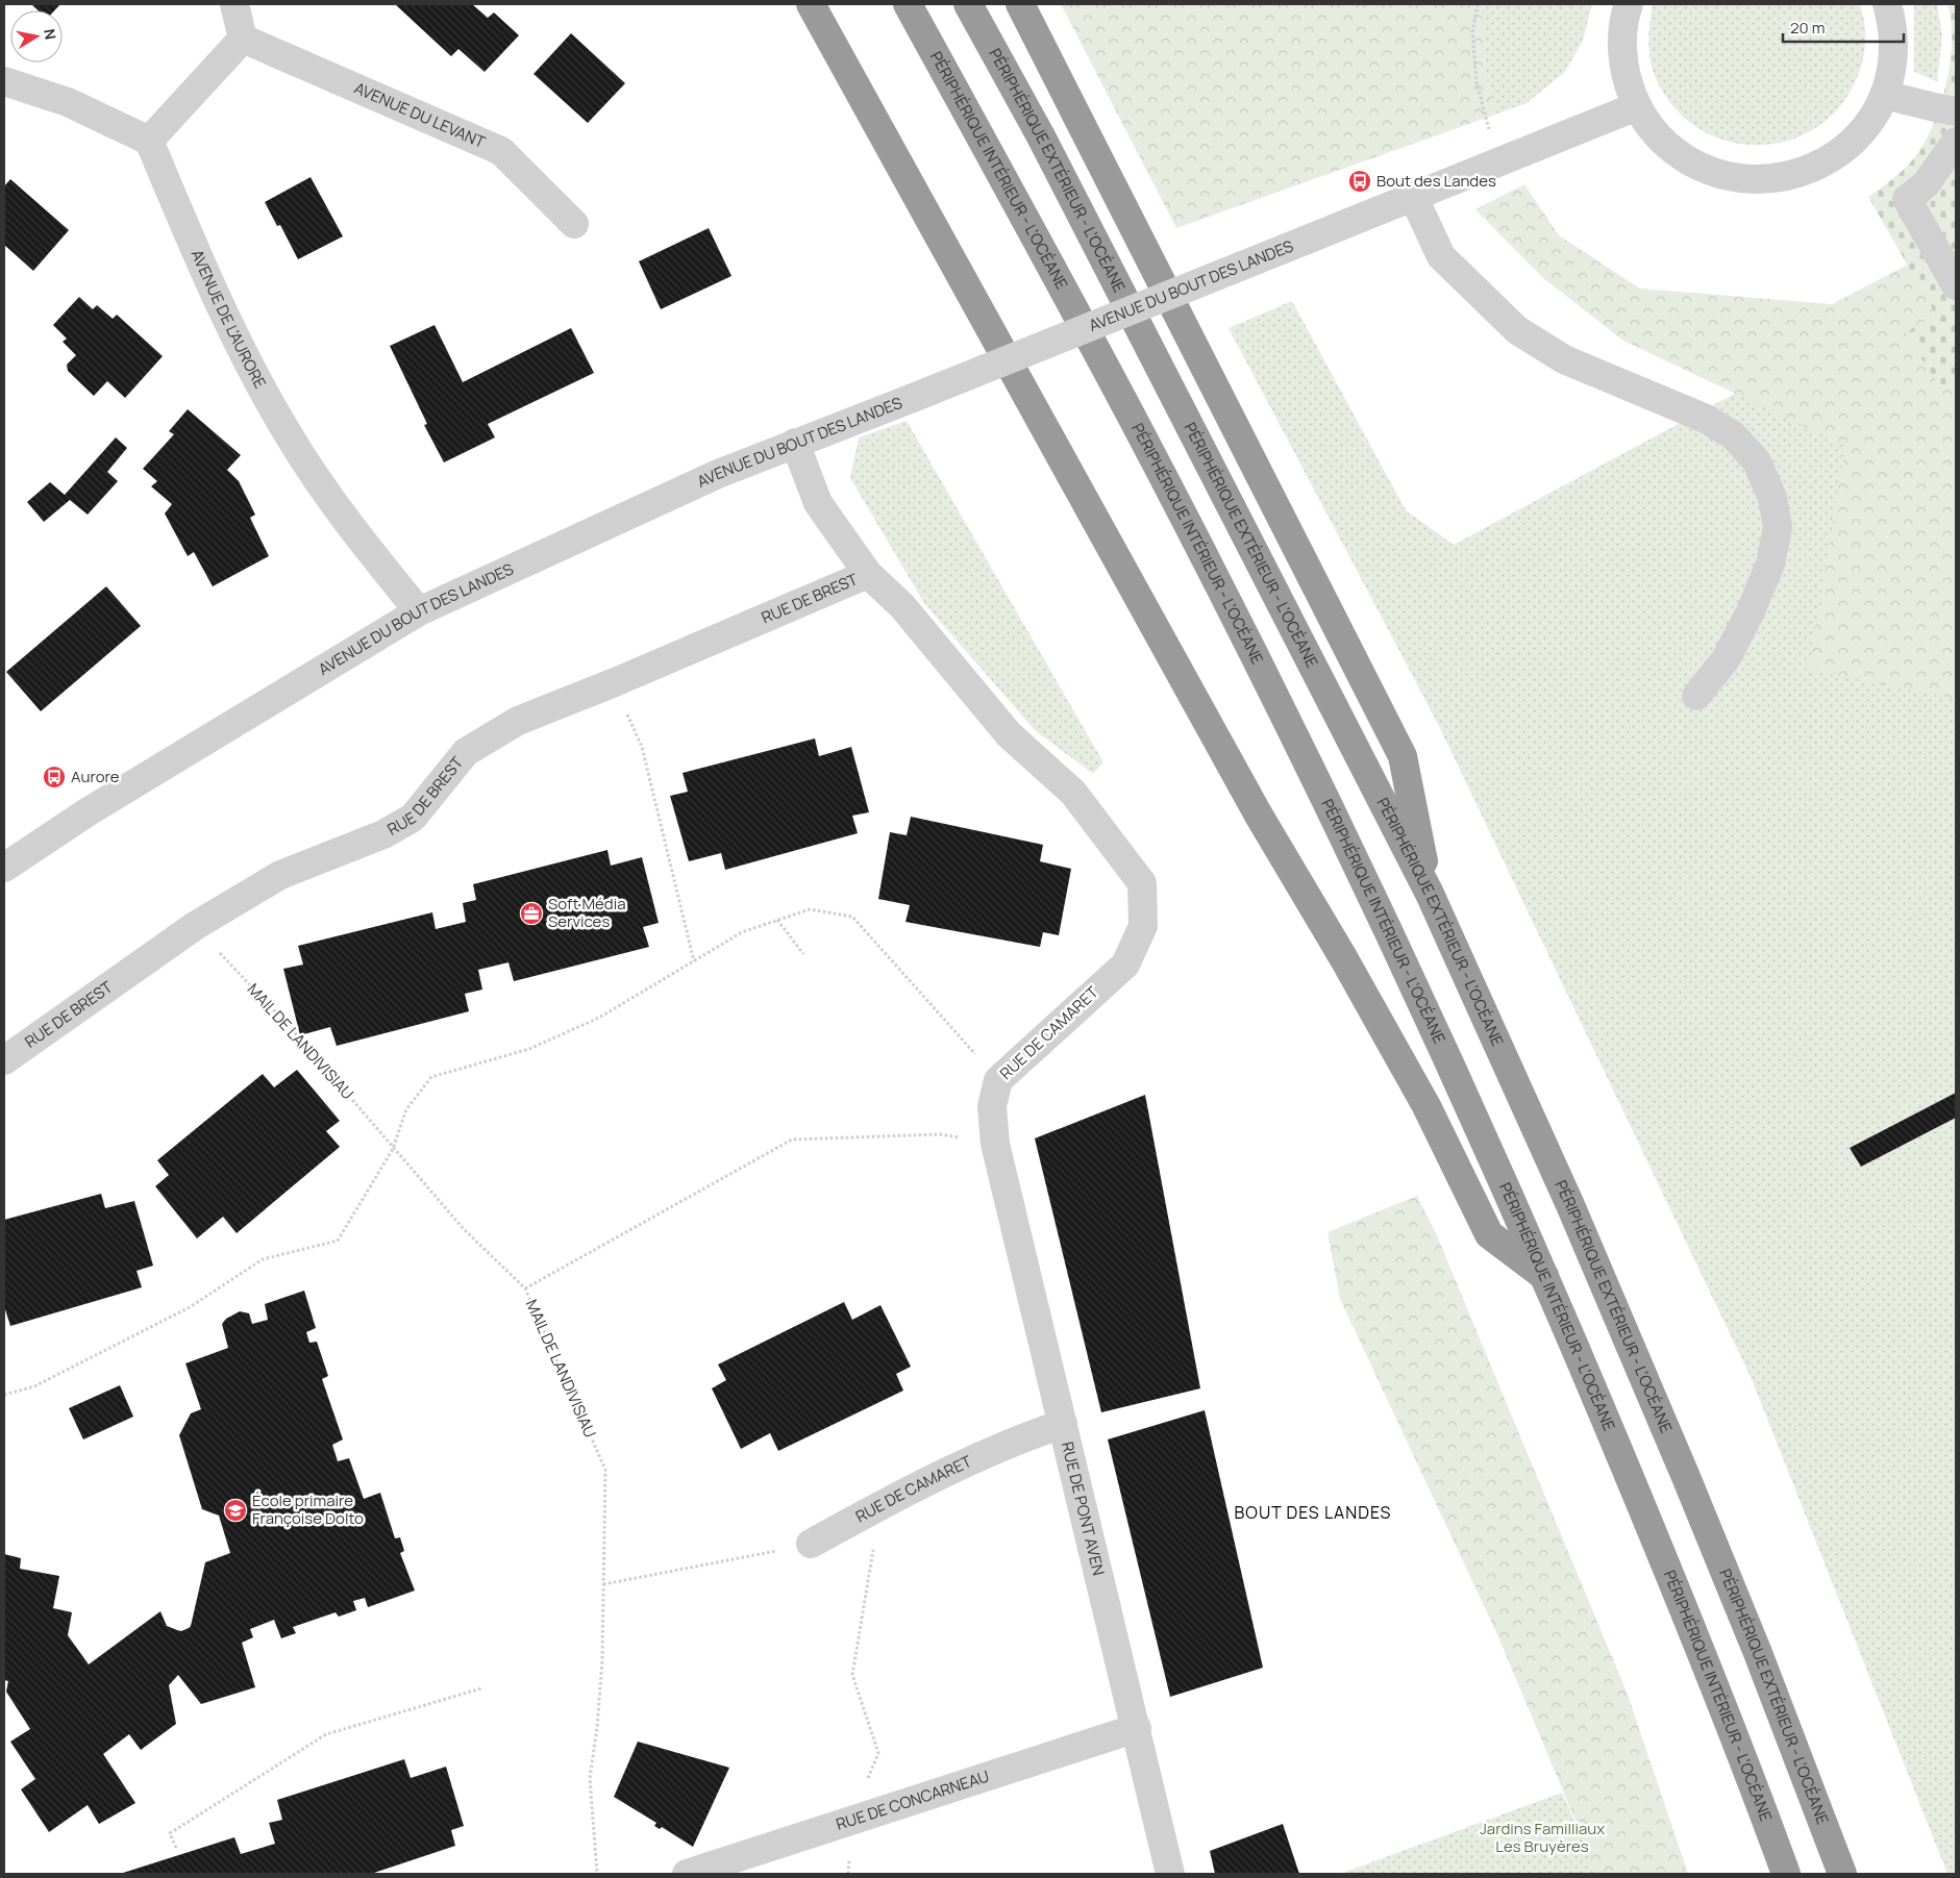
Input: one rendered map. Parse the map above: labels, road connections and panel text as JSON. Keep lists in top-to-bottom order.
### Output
{
  "streets": {
    "highway": ["PÉRIPHÉRIQUE INTÉRIEUR - L’OCÉANE", "PÉRIPHÉRIQUE EXTÉRIEUR - L’OCÉANE"],
    "street": [
      "AVENUE DU LEVANT",
      "AVENUE DU BOUT DES LANDES",
      "AVENUE DE L'AURORE",
      "RUE DE BREST",
      "RUE DE CAMARET",
      "RUE DE PONT AVEN",
      "RUE DE CONCARNEAU"
    ],
    "path": ["MAIL DE LANDIVISIAU"]
  },
  "crossings": [
    ["AVENUE DU BOUT DES LANDES", "AVENUE DE L'AURORE"],
    ["AVENUE DU BOUT DES LANDES", "RUE DE BREST"],
    ["RUE DE BREST", "RUE DE CAMARET"],
    ["RUE DE BREST", "MAIL DE LANDIVISIAU"],
    ["RUE DE CAMARET", "RUE DE PONT AVEN"],
    ["RUE DE PONT AVEN", "RUE DE CONCARNEAU"]
  ],
  "districts": ["BOUT DES LANDES"],
  "parks": ["Jardins Familliaux Les Bruyères"],
  "places": {
    "bus stop": ["Bout des Landes", "Aurore"],
    "office": ["Soft Média Services"],
    "school or university": ["École primaire Françoise Dolto"]
  },
  "scale_bar": "20 m",
  "north": "right"
}
